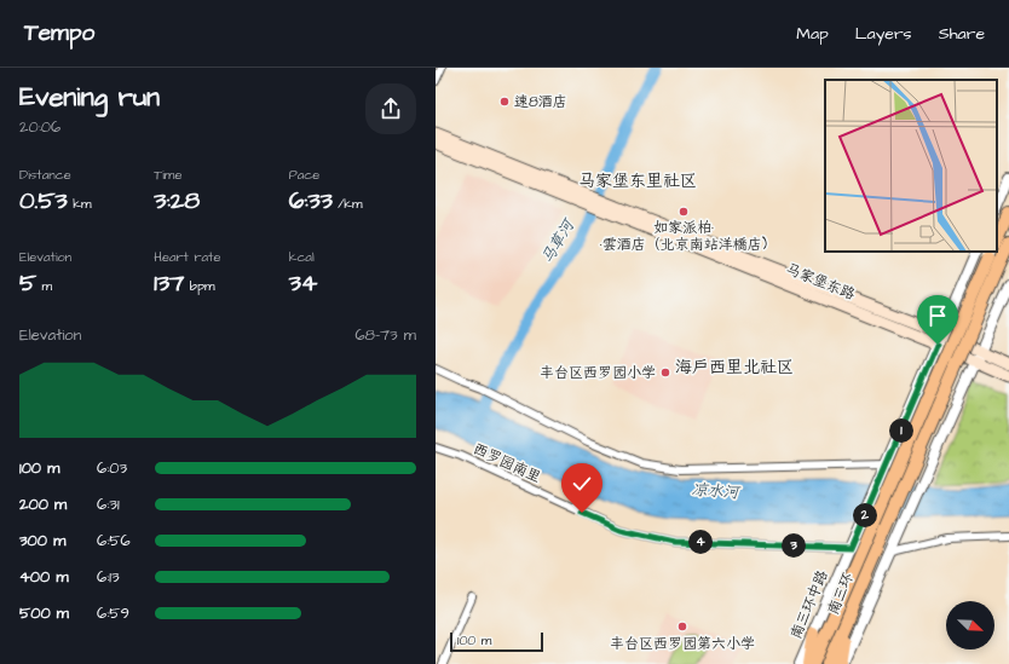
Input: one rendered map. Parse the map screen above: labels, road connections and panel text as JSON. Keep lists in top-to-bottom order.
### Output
{
  "streets": {
    "highway": ["南三环"],
    "main road": ["马家堡东路"],
    "street": ["西罗园南里", "南三环中路"]
  },
  "crossings": [
    ["马家堡东路", "南三环中路"],
    ["西罗园南里", "南三环中路"],
    ["南三环", "南三环中路"]
  ],
  "districts": ["马家堡东里社区", "海户西里北社区"],
  "water": ["马草河", "凉水河"],
  "places": [
    "速8酒店",
    "如家派柏· ·雲酒店（北京南站洋橋店)",
    "丰台区西罗园小学",
    "丰台区西罗园第六小学"
  ],
  "scale_bar": "100 m",
  "north": "bottom right",
  "page": {
    "header": "Tempo",
    "nav": ["Map", "Layers", "Share"],
    "heading": ["Evening run", "20:06"],
    "stats": [
      ["Distance", "0.53 km"],
      ["Time", "3:28"],
      ["Pace", "6:33 /km"],
      ["Elevation", "5 m"],
      ["Heart rate", "137 bpm"],
      ["kcal", "34"]
    ],
    "chart": ["Elevation", "68–73 m"],
    "pins": [
      "1",
      "2",
      "4",
      "3"
    ],
    "list": [
      {
        "name": "100 m",
        "note": "6:03"
      },
      {
        "name": "200 m",
        "note": "6:31"
      },
      {
        "name": "300 m",
        "note": "6:56"
      },
      {
        "name": "400 m",
        "note": "6:13"
      },
      {
        "name": "500 m",
        "note": "6:59"
      }
    ],
    "scale": "100 m"
  }
}
